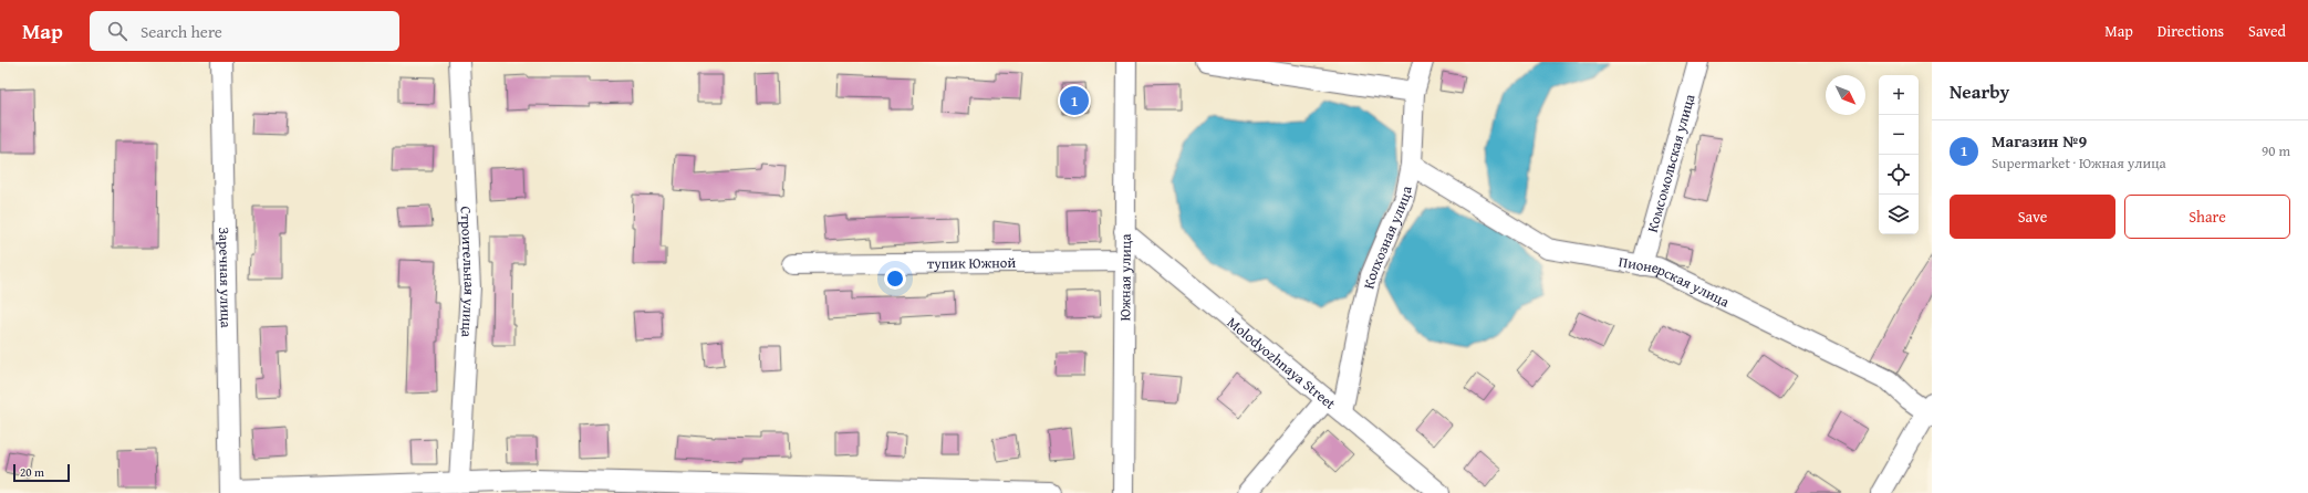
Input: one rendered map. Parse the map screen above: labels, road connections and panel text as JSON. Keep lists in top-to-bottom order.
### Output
{
  "streets": {
    "street": [
      "Комсомольская улица",
      "Колхозная улица",
      "тупик Южной",
      "Строительная улица",
      "Заречная улица",
      "Южная улица",
      "Пионерская улица",
      "Molodyozhnaya Street"
    ]
  },
  "crossings": [
    ["Комсомольская улица", "Пионерская улица"],
    ["Колхозная улица", "Пионерская улица"],
    ["Колхозная улица", "Molodyozhnaya Street"],
    ["тупик Южной", "Южная улица"],
    ["Южная улица", "Molodyozhnaya Street"]
  ],
  "scale_bar": "20 m",
  "north": "bottom right",
  "page": {
    "header": "Map",
    "search": "Search here",
    "nav": ["Map", "Directions", "Saved"],
    "heading": "Nearby",
    "map_buttons": ["+", "−"],
    "pins": "1",
    "list": [
      {
        "mark": "1",
        "name": "Магазин №9",
        "note": "Supermarket · Южная улица",
        "value": "90 m"
      }
    ],
    "buttons": ["Save", "Share"],
    "scale": "20 m"
  }
}
